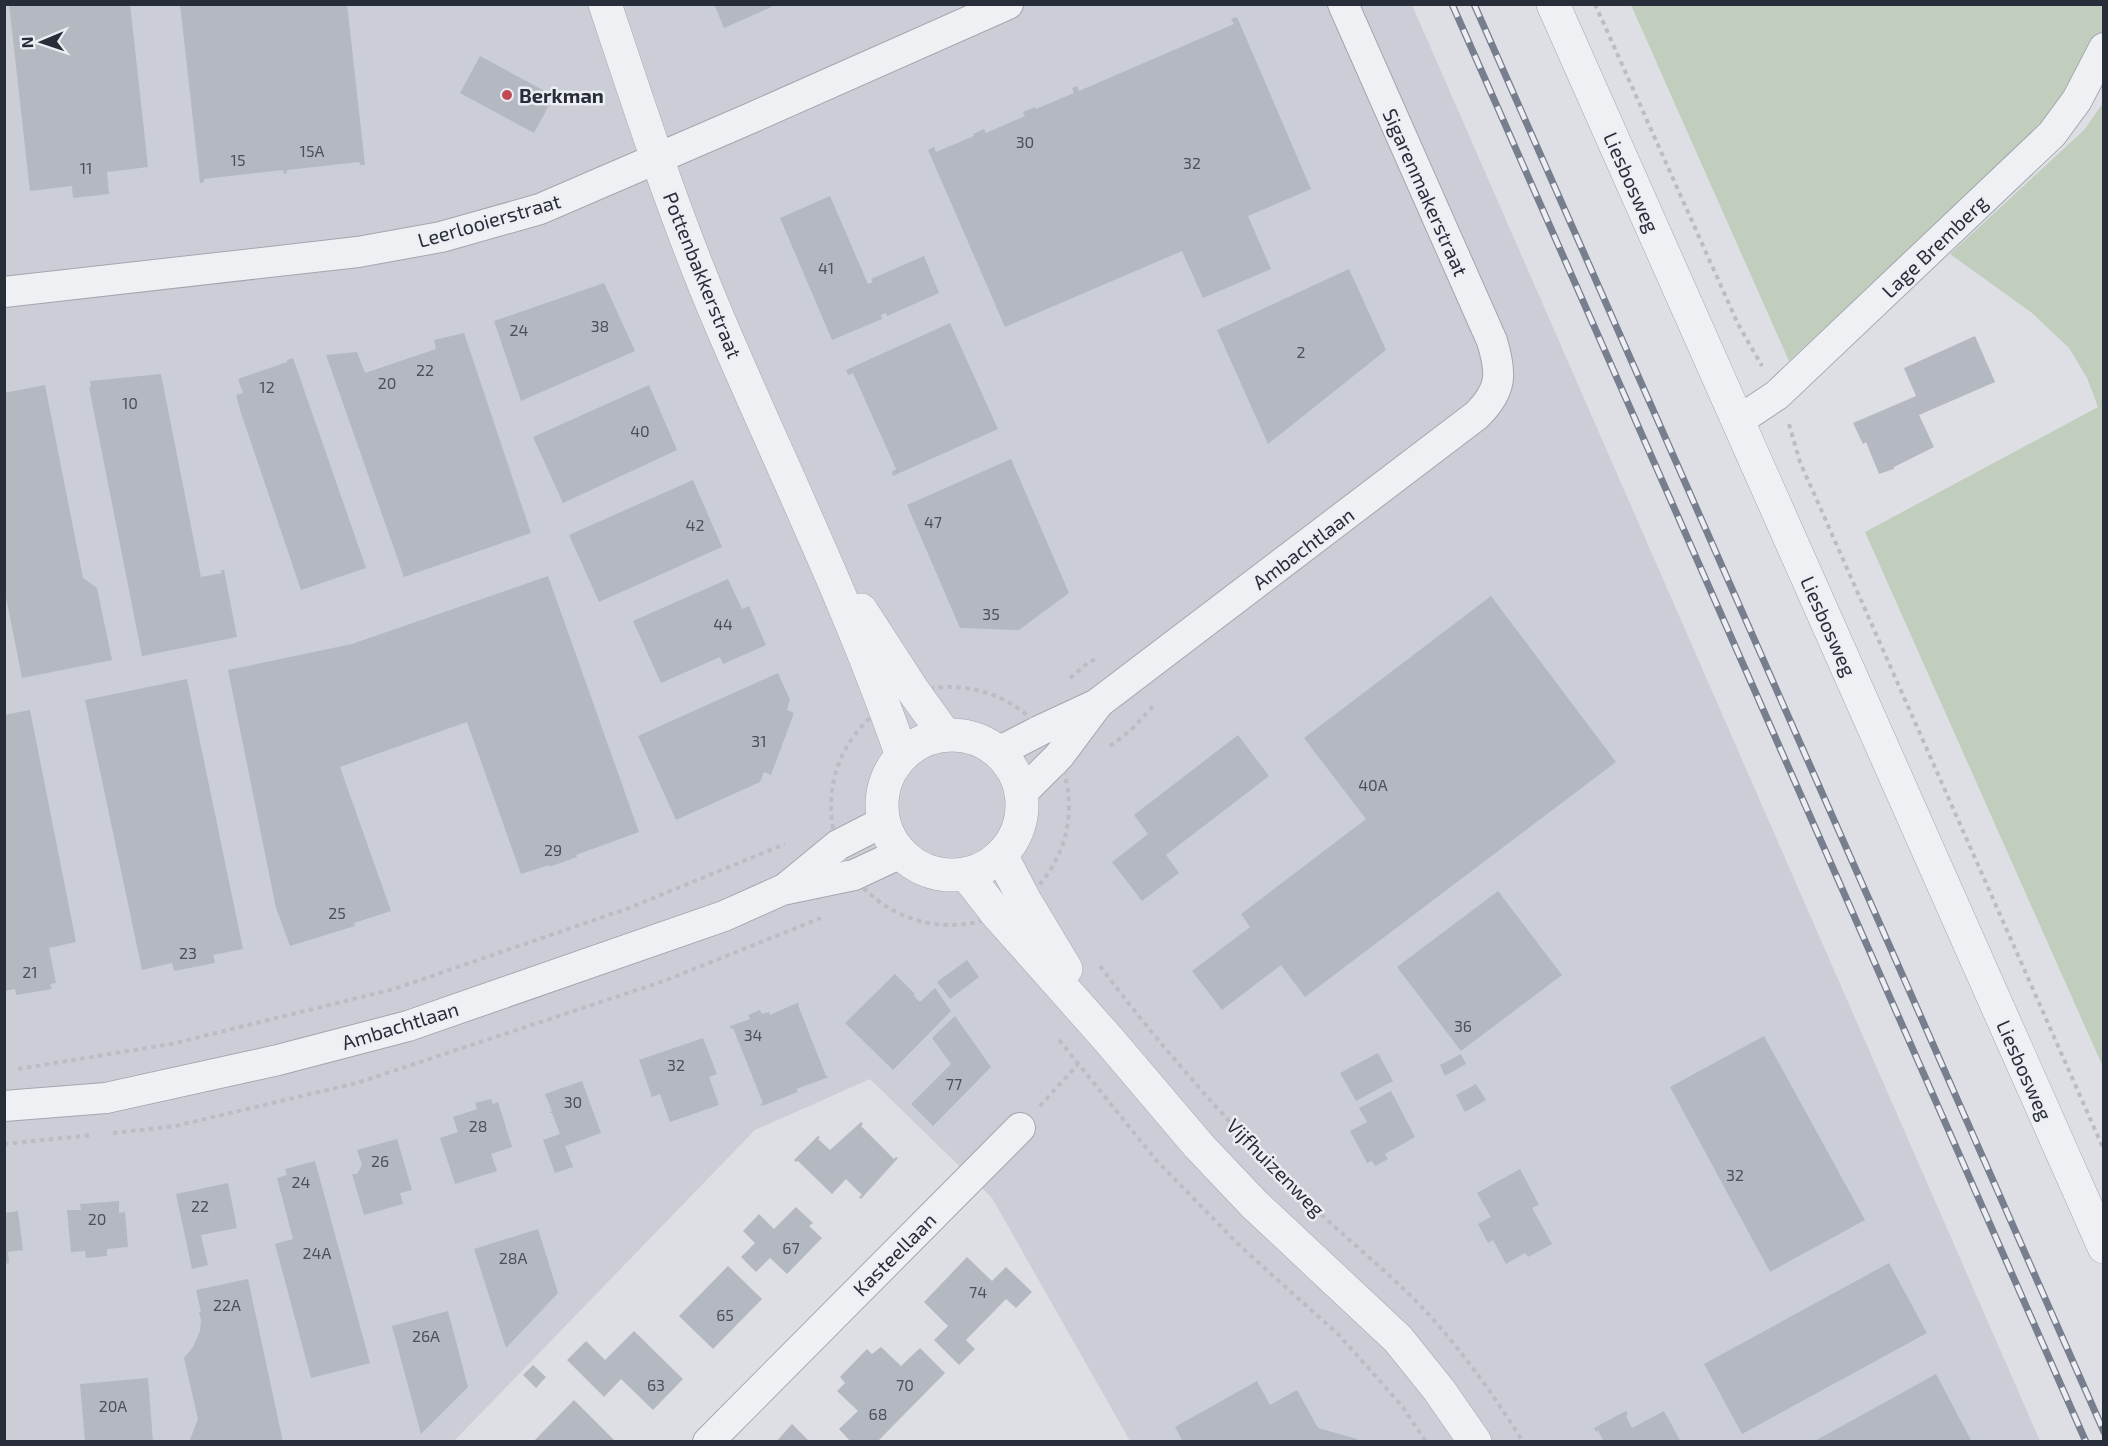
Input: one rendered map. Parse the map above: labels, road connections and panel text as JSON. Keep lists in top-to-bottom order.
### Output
{
  "streets": {
    "street": [
      "Liesbosweg",
      "Sigarenmakerstraat",
      "Leerlooierstraat",
      "Lage Bremberg",
      "Pottenbakkerstraat",
      "Ambachtlaan",
      "Vijfhuizenweg",
      "Kasteellaan"
    ]
  },
  "crossings": [
    ["Liesbosweg", "Lage Bremberg"],
    ["Sigarenmakerstraat", "Ambachtlaan"],
    ["Leerlooierstraat", "Pottenbakkerstraat"],
    ["Pottenbakkerstraat", "Ambachtlaan"],
    ["Pottenbakkerstraat", "Vijfhuizenweg"],
    ["Ambachtlaan", "Vijfhuizenweg"]
  ],
  "places": ["Berkman"],
  "house_numbers": [
    "30",
    "15A",
    "15",
    "32",
    "11",
    "41",
    "38",
    "24",
    "2",
    "22",
    "20",
    "12",
    "10",
    "40",
    "47",
    "42",
    "35",
    "44",
    "31",
    "40A",
    "29",
    "25",
    "23",
    "21",
    "36",
    "34",
    "32",
    "77",
    "30",
    "28",
    "26",
    "32",
    "24",
    "22",
    "20",
    "67",
    "24A",
    "28A",
    "74",
    "22A",
    "65",
    "26A",
    "63",
    "70",
    "20A",
    "68"
  ],
  "north": "left"
}
